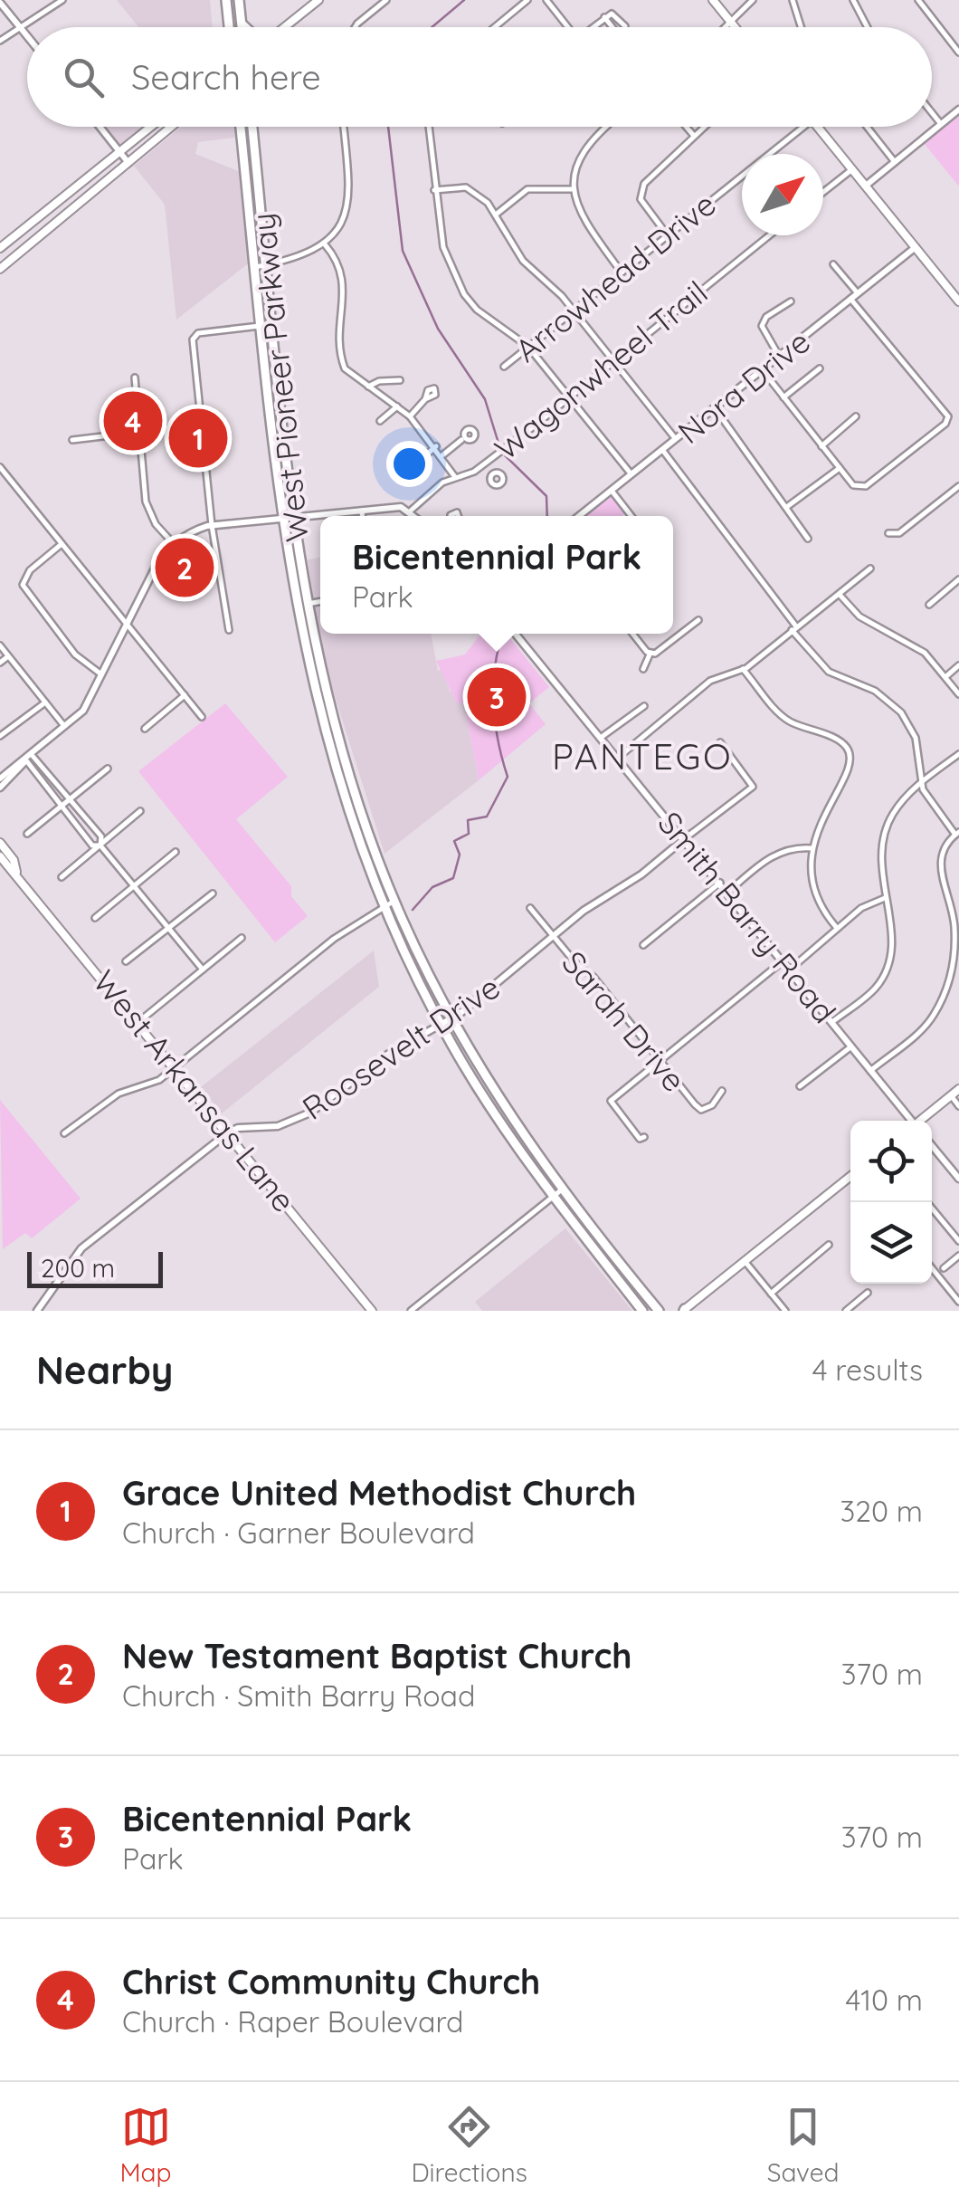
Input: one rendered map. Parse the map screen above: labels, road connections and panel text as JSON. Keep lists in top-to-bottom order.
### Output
{
  "streets": {
    "main road": ["West Pioneer Parkway", "West Arkansas Lane"],
    "street": [
      "Arrowhead Drive",
      "Wagonwheel Trail",
      "Nora Drive",
      "Smith Barry Road",
      "Sarah Drive",
      "Roosevelt Drive"
    ]
  },
  "crossings": [
    ["West Pioneer Parkway", "Roosevelt Drive"],
    ["Smith Barry Road", "Roosevelt Drive"],
    ["Sarah Drive", "Roosevelt Drive"],
    ["Roosevelt Drive", "West Arkansas Lane"]
  ],
  "districts": ["PANTEGO"],
  "scale_bar": "200 m",
  "north": "top right",
  "page": {
    "search": "Search here",
    "pins": [
      "4",
      "1",
      "2",
      "3"
    ],
    "popup": ["Bicentennial Park", "Park"],
    "scale": "200 m",
    "heading": ["Nearby", "4 results"],
    "list": [
      {
        "mark": "1",
        "name": "Grace United Methodist Church",
        "note": "Church · Garner Boulevard",
        "value": "320 m"
      },
      {
        "mark": "2",
        "name": "New Testament Baptist Church",
        "note": "Church · Smith Barry Road",
        "value": "370 m"
      },
      {
        "mark": "3",
        "name": "Bicentennial Park",
        "note": "Park",
        "value": "370 m"
      },
      {
        "mark": "4",
        "name": "Christ Community Church",
        "note": "Church · Raper Boulevard",
        "value": "410 m"
      }
    ],
    "nav": ["Map", "Directions", "Saved"]
  }
}
